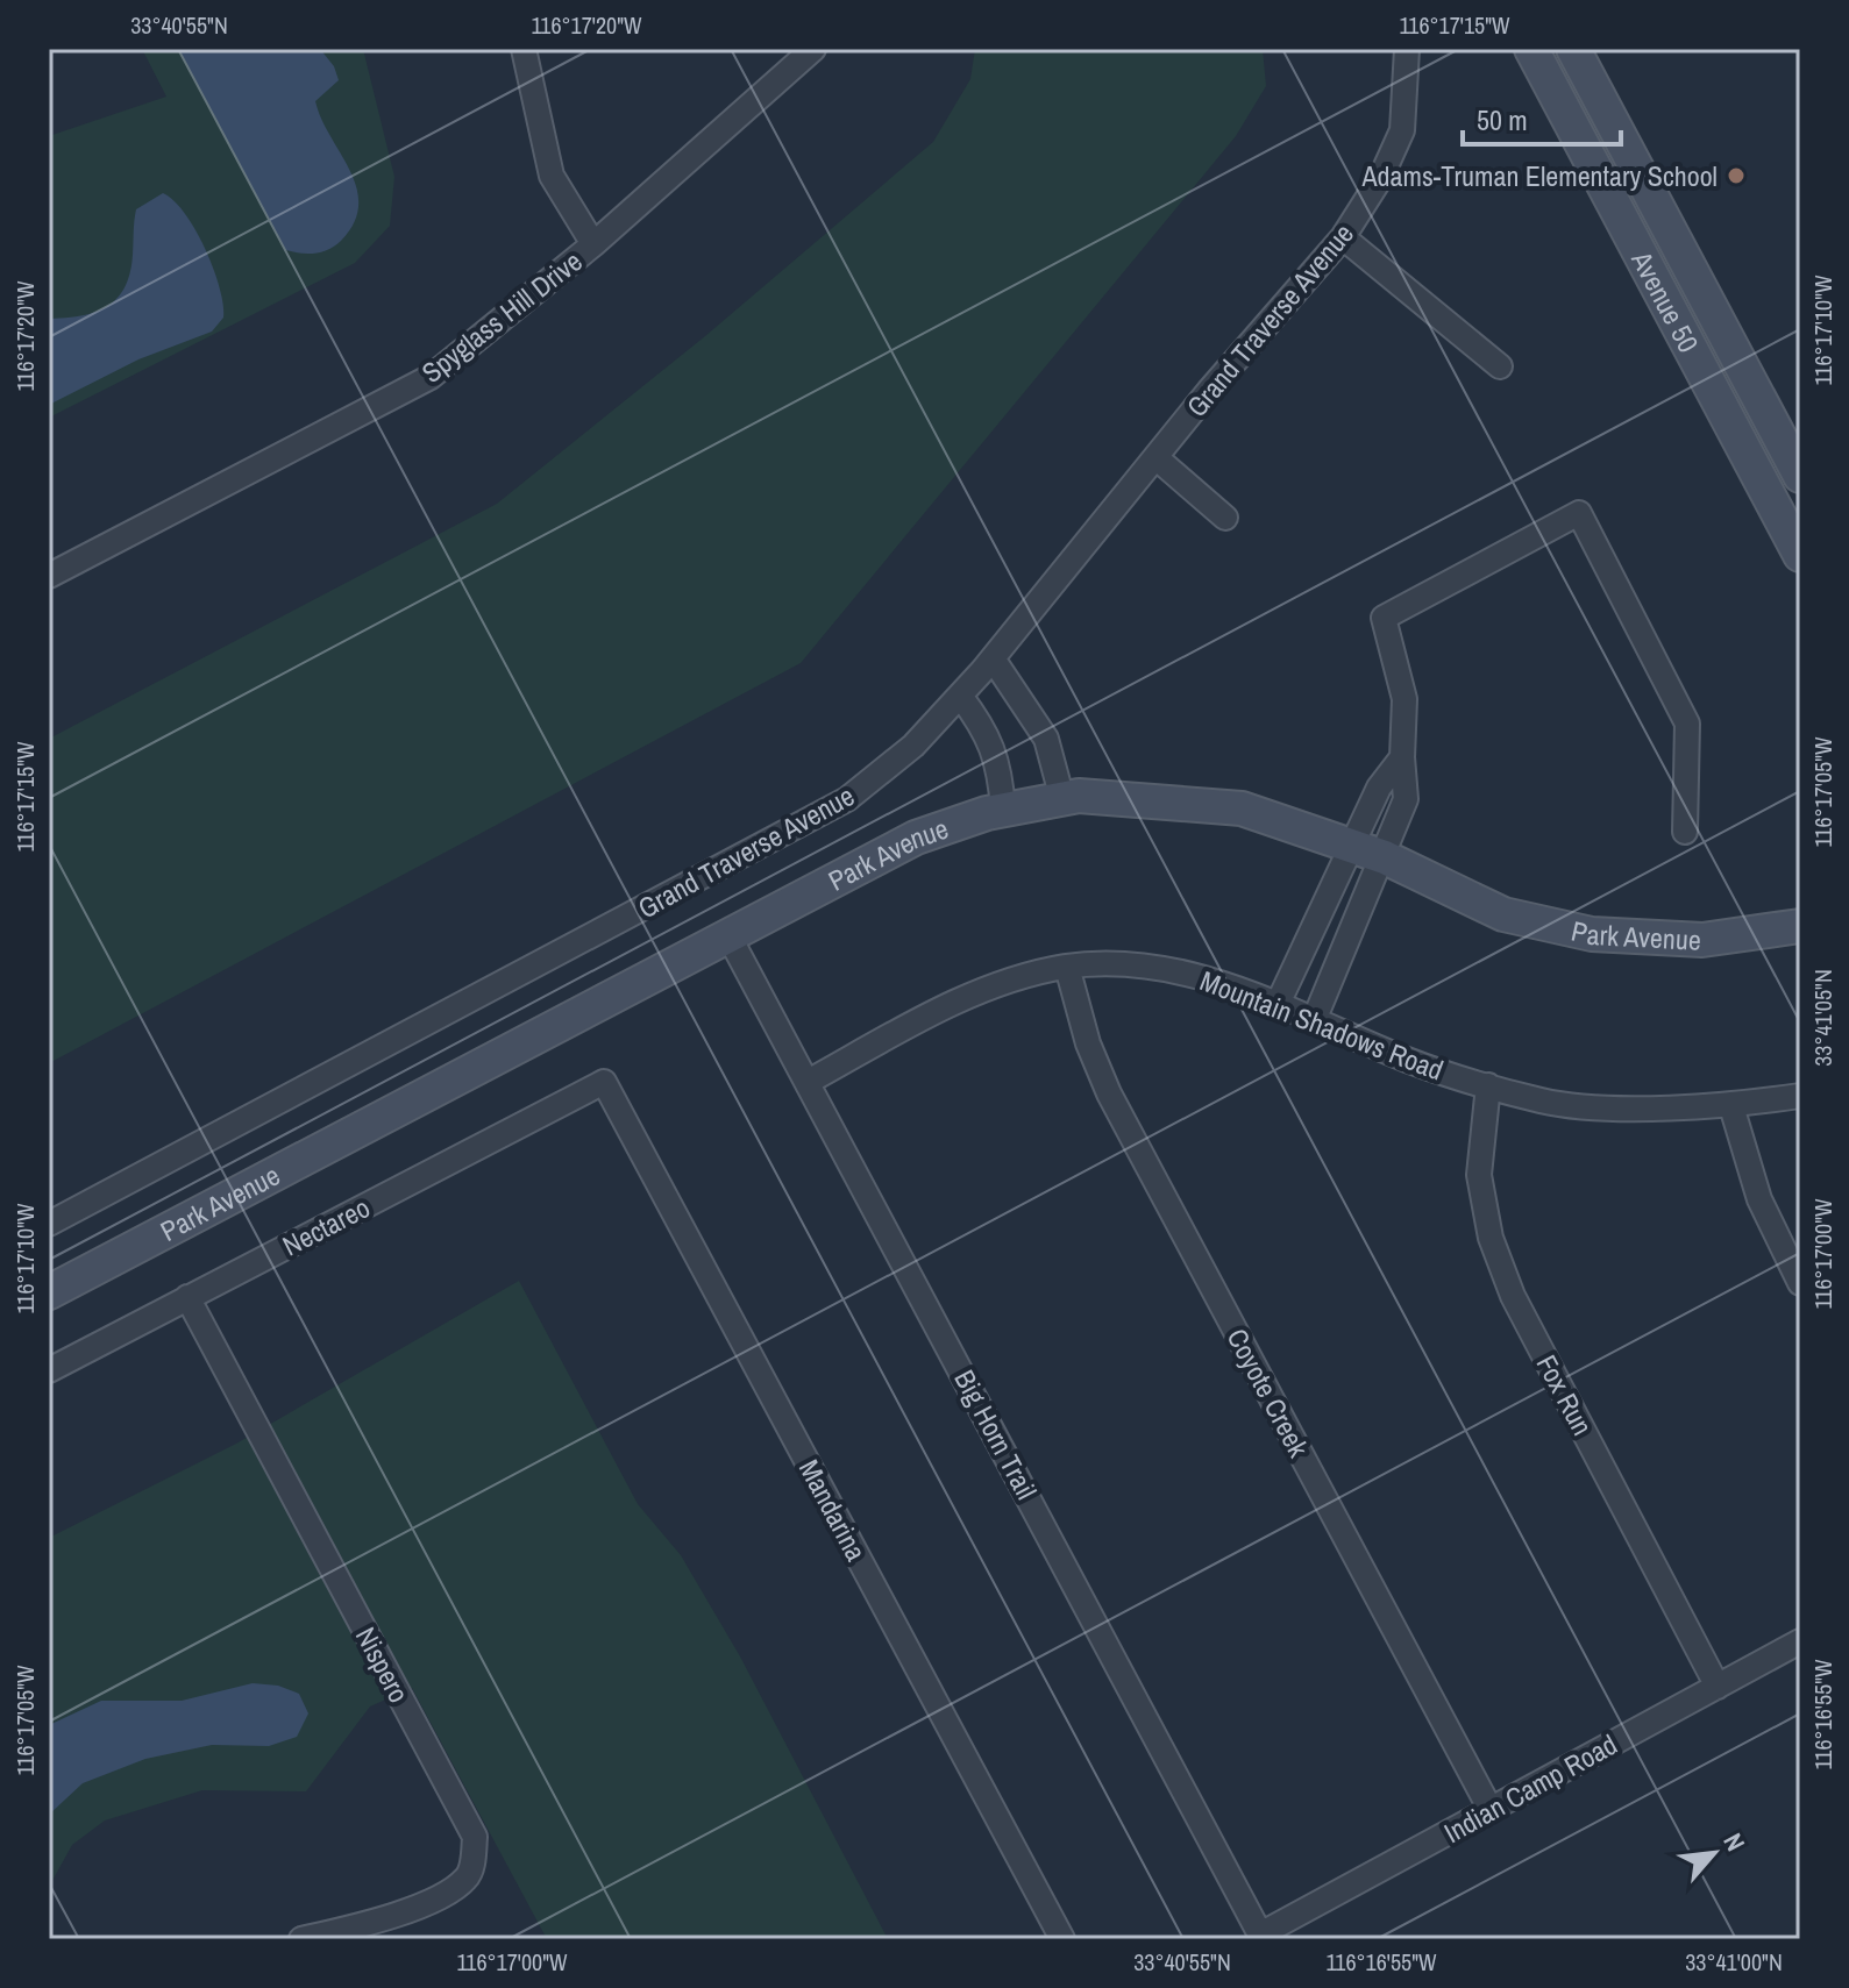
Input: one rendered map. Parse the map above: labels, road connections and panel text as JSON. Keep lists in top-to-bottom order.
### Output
{
  "streets": {
    "street": [
      "Avenue 50",
      "Spyglass Hill Drive",
      "Grand Traverse Avenue",
      "Park Avenue",
      "Mountain Shadows Road",
      "Nectareo",
      "Coyote Creek",
      "Fox Run",
      "Big Horn Trail",
      "Mandarina",
      "Nispero",
      "Indian Camp Road"
    ]
  },
  "crossings": [
    ["Park Avenue", "Big Horn Trail"],
    ["Mountain Shadows Road", "Coyote Creek"],
    ["Mountain Shadows Road", "Fox Run"],
    ["Mountain Shadows Road", "Big Horn Trail"],
    ["Nectareo", "Mandarina"],
    ["Nectareo", "Nispero"],
    ["Coyote Creek", "Indian Camp Road"],
    ["Fox Run", "Indian Camp Road"],
    ["Big Horn Trail", "Indian Camp Road"]
  ],
  "places": ["Adams-Truman Elementary School"],
  "scale_bar": "50 m",
  "north": "top right",
  "coordinates": [
    "33°40'55\"N",
    "116°17'20\"W",
    "116°17'15\"W",
    "116°17'10\"W",
    "116°17'05\"W",
    "33°41'05\"N",
    "116°17'00\"W",
    "116°16'55\"W",
    "33°41'00\"N"
  ]
}
